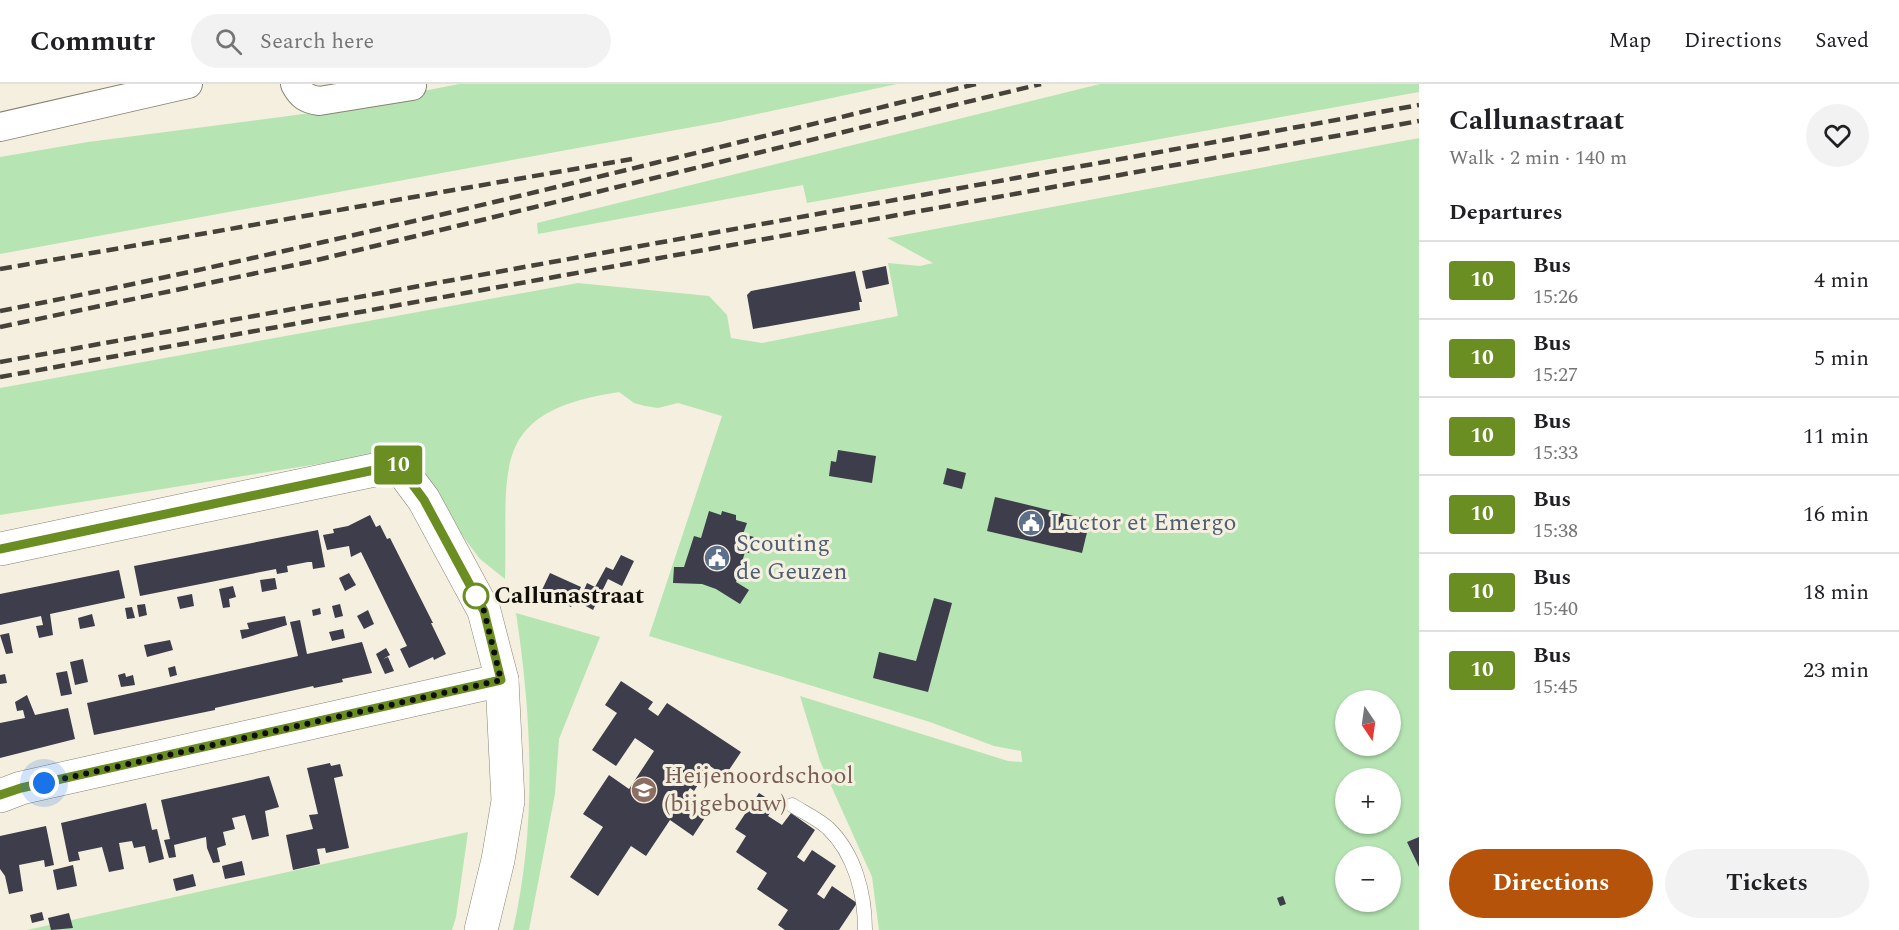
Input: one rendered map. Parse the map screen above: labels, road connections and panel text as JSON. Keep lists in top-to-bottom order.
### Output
{
  "places": {
    "public building": ["Luctor et Emergo", "Scouting de Geuzen"],
    "other": ["Callunastraat"],
    "school or university": ["Heijenoordschool (bijgebouw)"]
  },
  "lines": ["bus line 10"],
  "north": "bottom",
  "page": {
    "header": "Commutr",
    "search": "Search here",
    "nav": ["Map", "Directions", "Saved"],
    "on_map": "10",
    "heading": [
      ["Callunastraat", "Walk · 2 min · 140 m"],
      "Departures"
    ],
    "list": [
      {
        "mark": "10",
        "name": "Bus",
        "note": "15:26",
        "value": "4 min"
      },
      {
        "mark": "10",
        "name": "Bus",
        "note": "15:27",
        "value": "5 min"
      },
      {
        "mark": "10",
        "name": "Bus",
        "note": "15:33",
        "value": "11 min"
      },
      {
        "mark": "10",
        "name": "Bus",
        "note": "15:38",
        "value": "16 min"
      },
      {
        "mark": "10",
        "name": "Bus",
        "note": "15:40",
        "value": "18 min"
      },
      {
        "mark": "10",
        "name": "Bus",
        "note": "15:45",
        "value": "23 min"
      }
    ],
    "map_buttons": ["+", "−"],
    "buttons": ["Directions", "Tickets"]
  }
}
